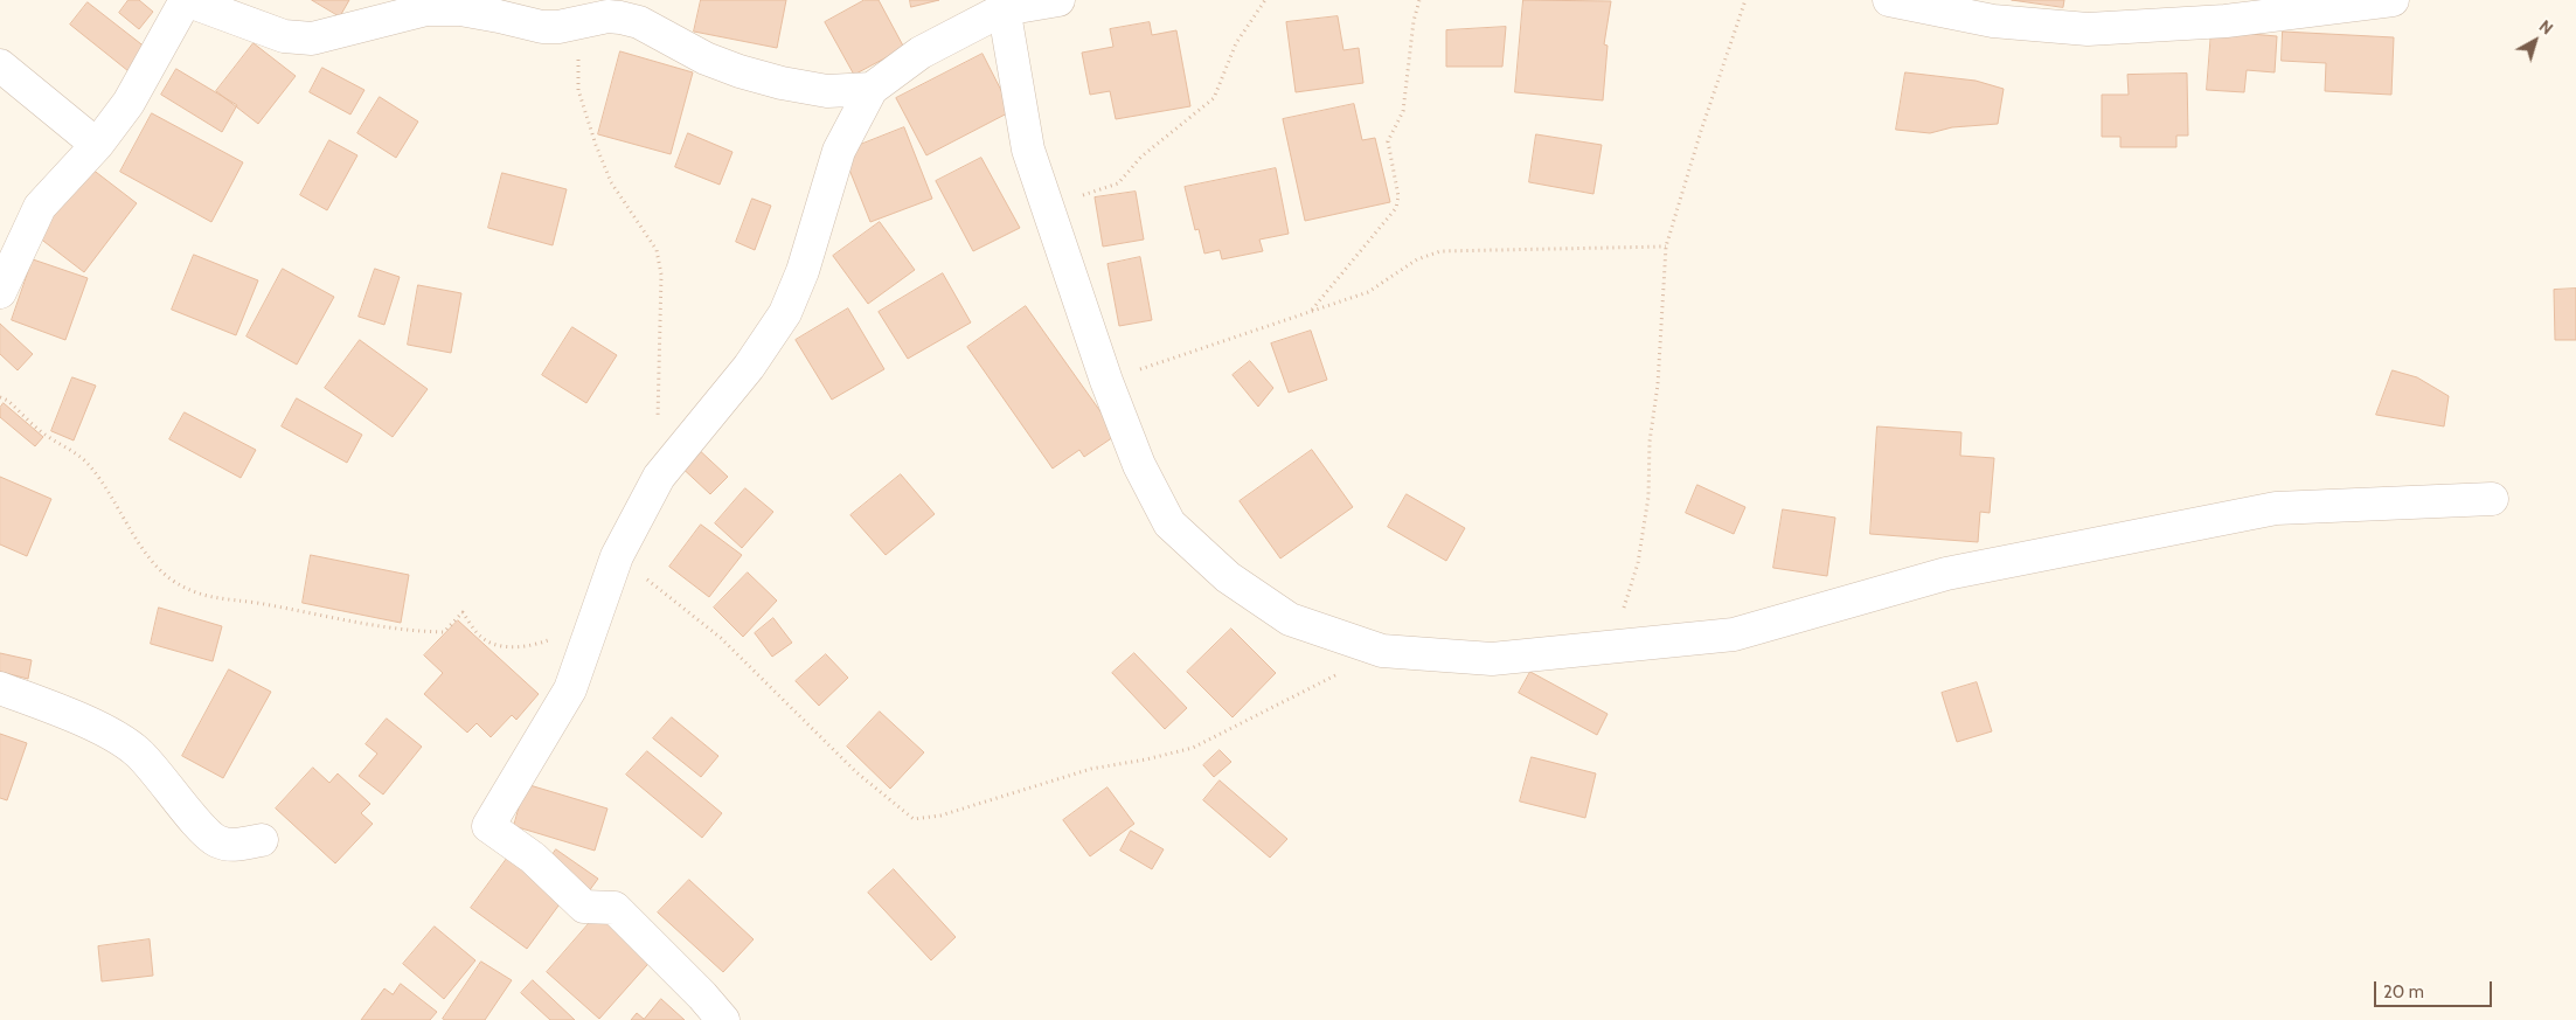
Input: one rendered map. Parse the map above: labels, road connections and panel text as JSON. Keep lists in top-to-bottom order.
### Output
{
  "scale_bar": "20 m",
  "north": "top right"
}
